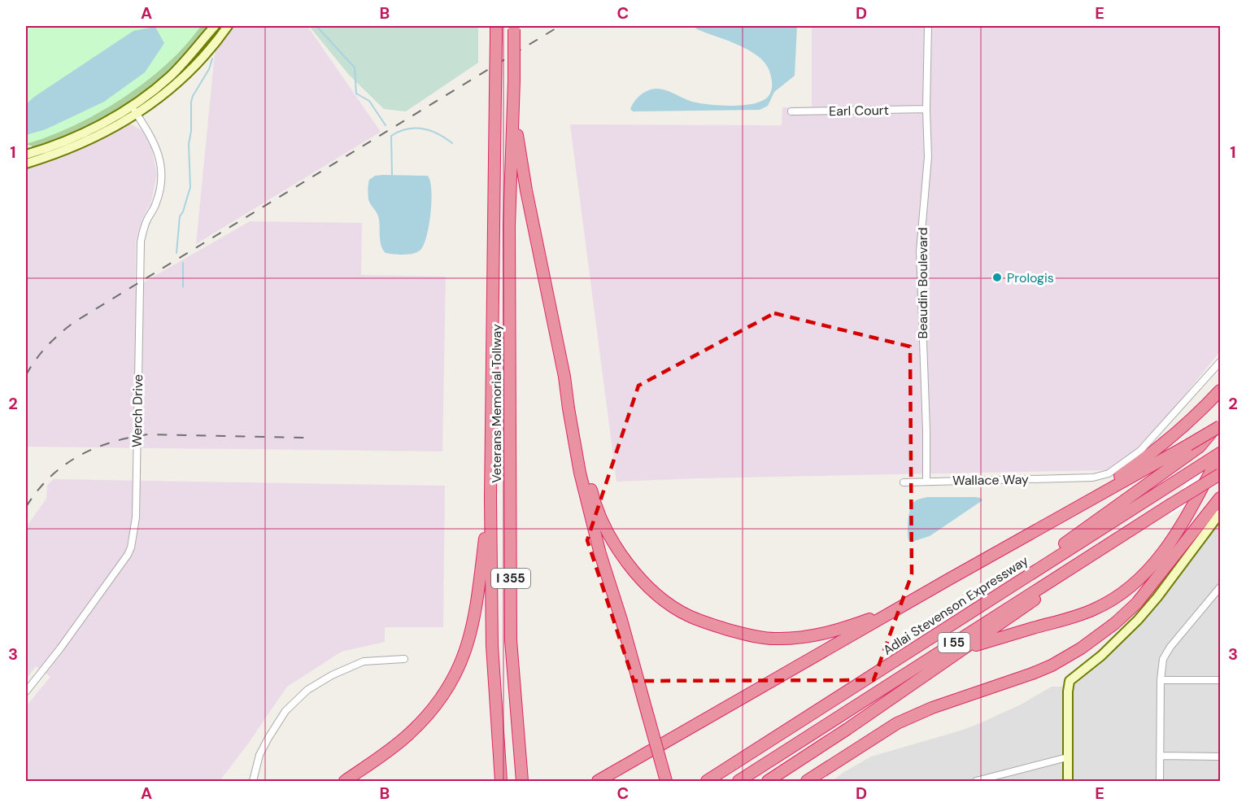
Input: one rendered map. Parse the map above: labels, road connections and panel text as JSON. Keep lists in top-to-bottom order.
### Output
{
  "streets": {
    "highway": [
      "Veterans Memorial Tollway",
      "I 355",
      "Adlai Stevenson Expressway",
      "I 55"
    ],
    "street": [
      "Earl Court",
      "Beaudin Boulevard",
      "Werch Drive",
      "Wallace Way"
    ]
  },
  "crossings": [
    ["Earl Court", "Beaudin Boulevard"],
    ["Beaudin Boulevard", "Wallace Way"]
  ],
  "places": ["Prologis"],
  "grid": {
    "columns": [
      "A",
      "B",
      "C",
      "D",
      "E"
    ],
    "rows": ["1", "2", "3"]
  }
}
